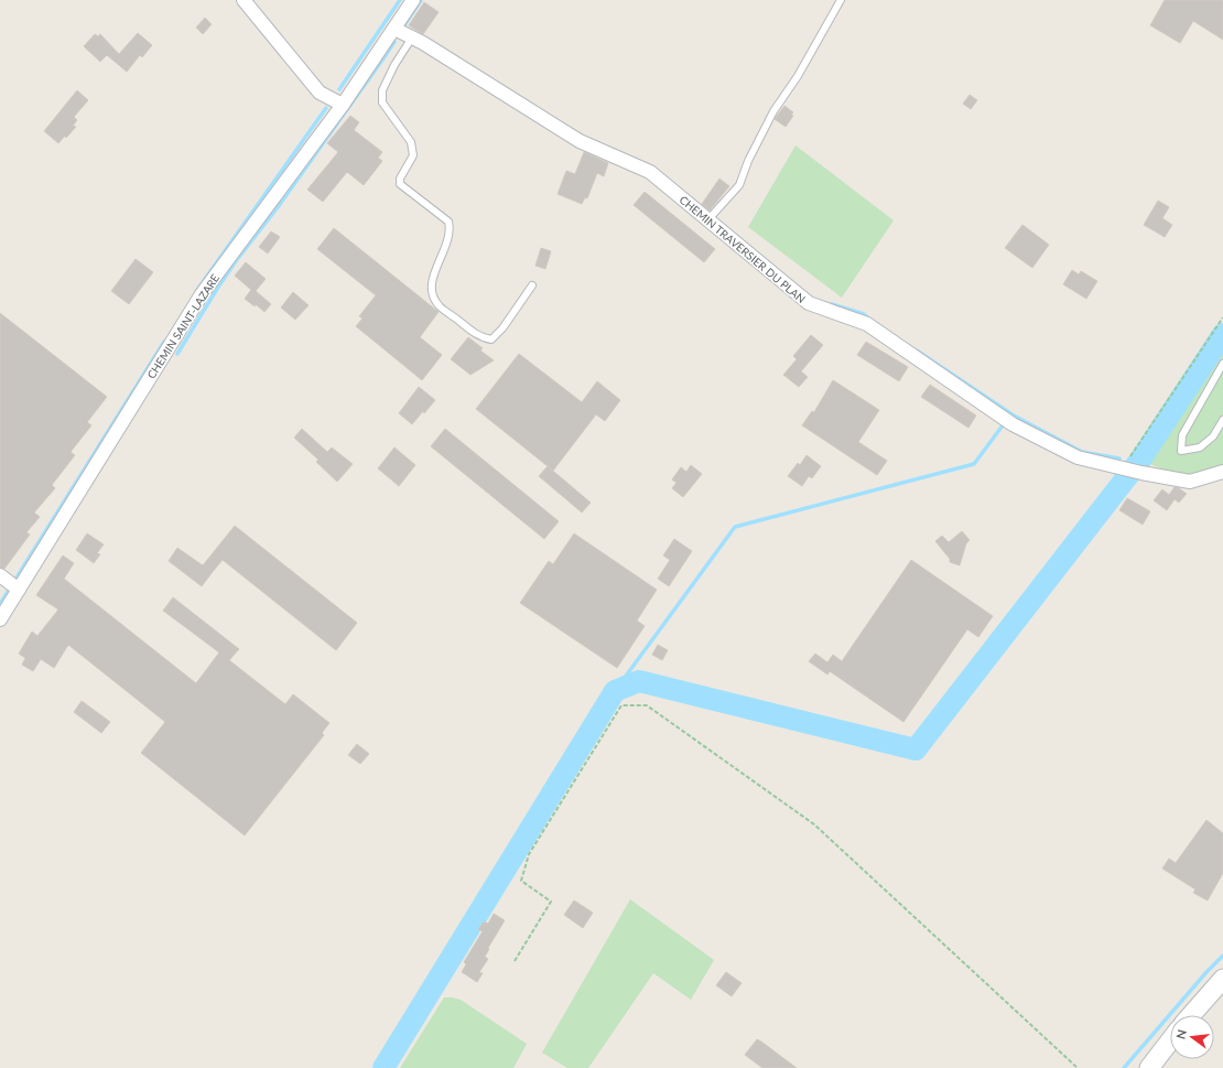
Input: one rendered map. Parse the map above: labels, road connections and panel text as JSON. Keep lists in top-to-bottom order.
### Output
{
  "streets": {
    "street": ["CHEMIN TRAVERSIER DU PLAN", "CHEMIN SAINT-LAZARE"]
  },
  "crossings": [
    ["CHEMIN TRAVERSIER DU PLAN", "CHEMIN SAINT-LAZARE"]
  ],
  "north": "left"
}
